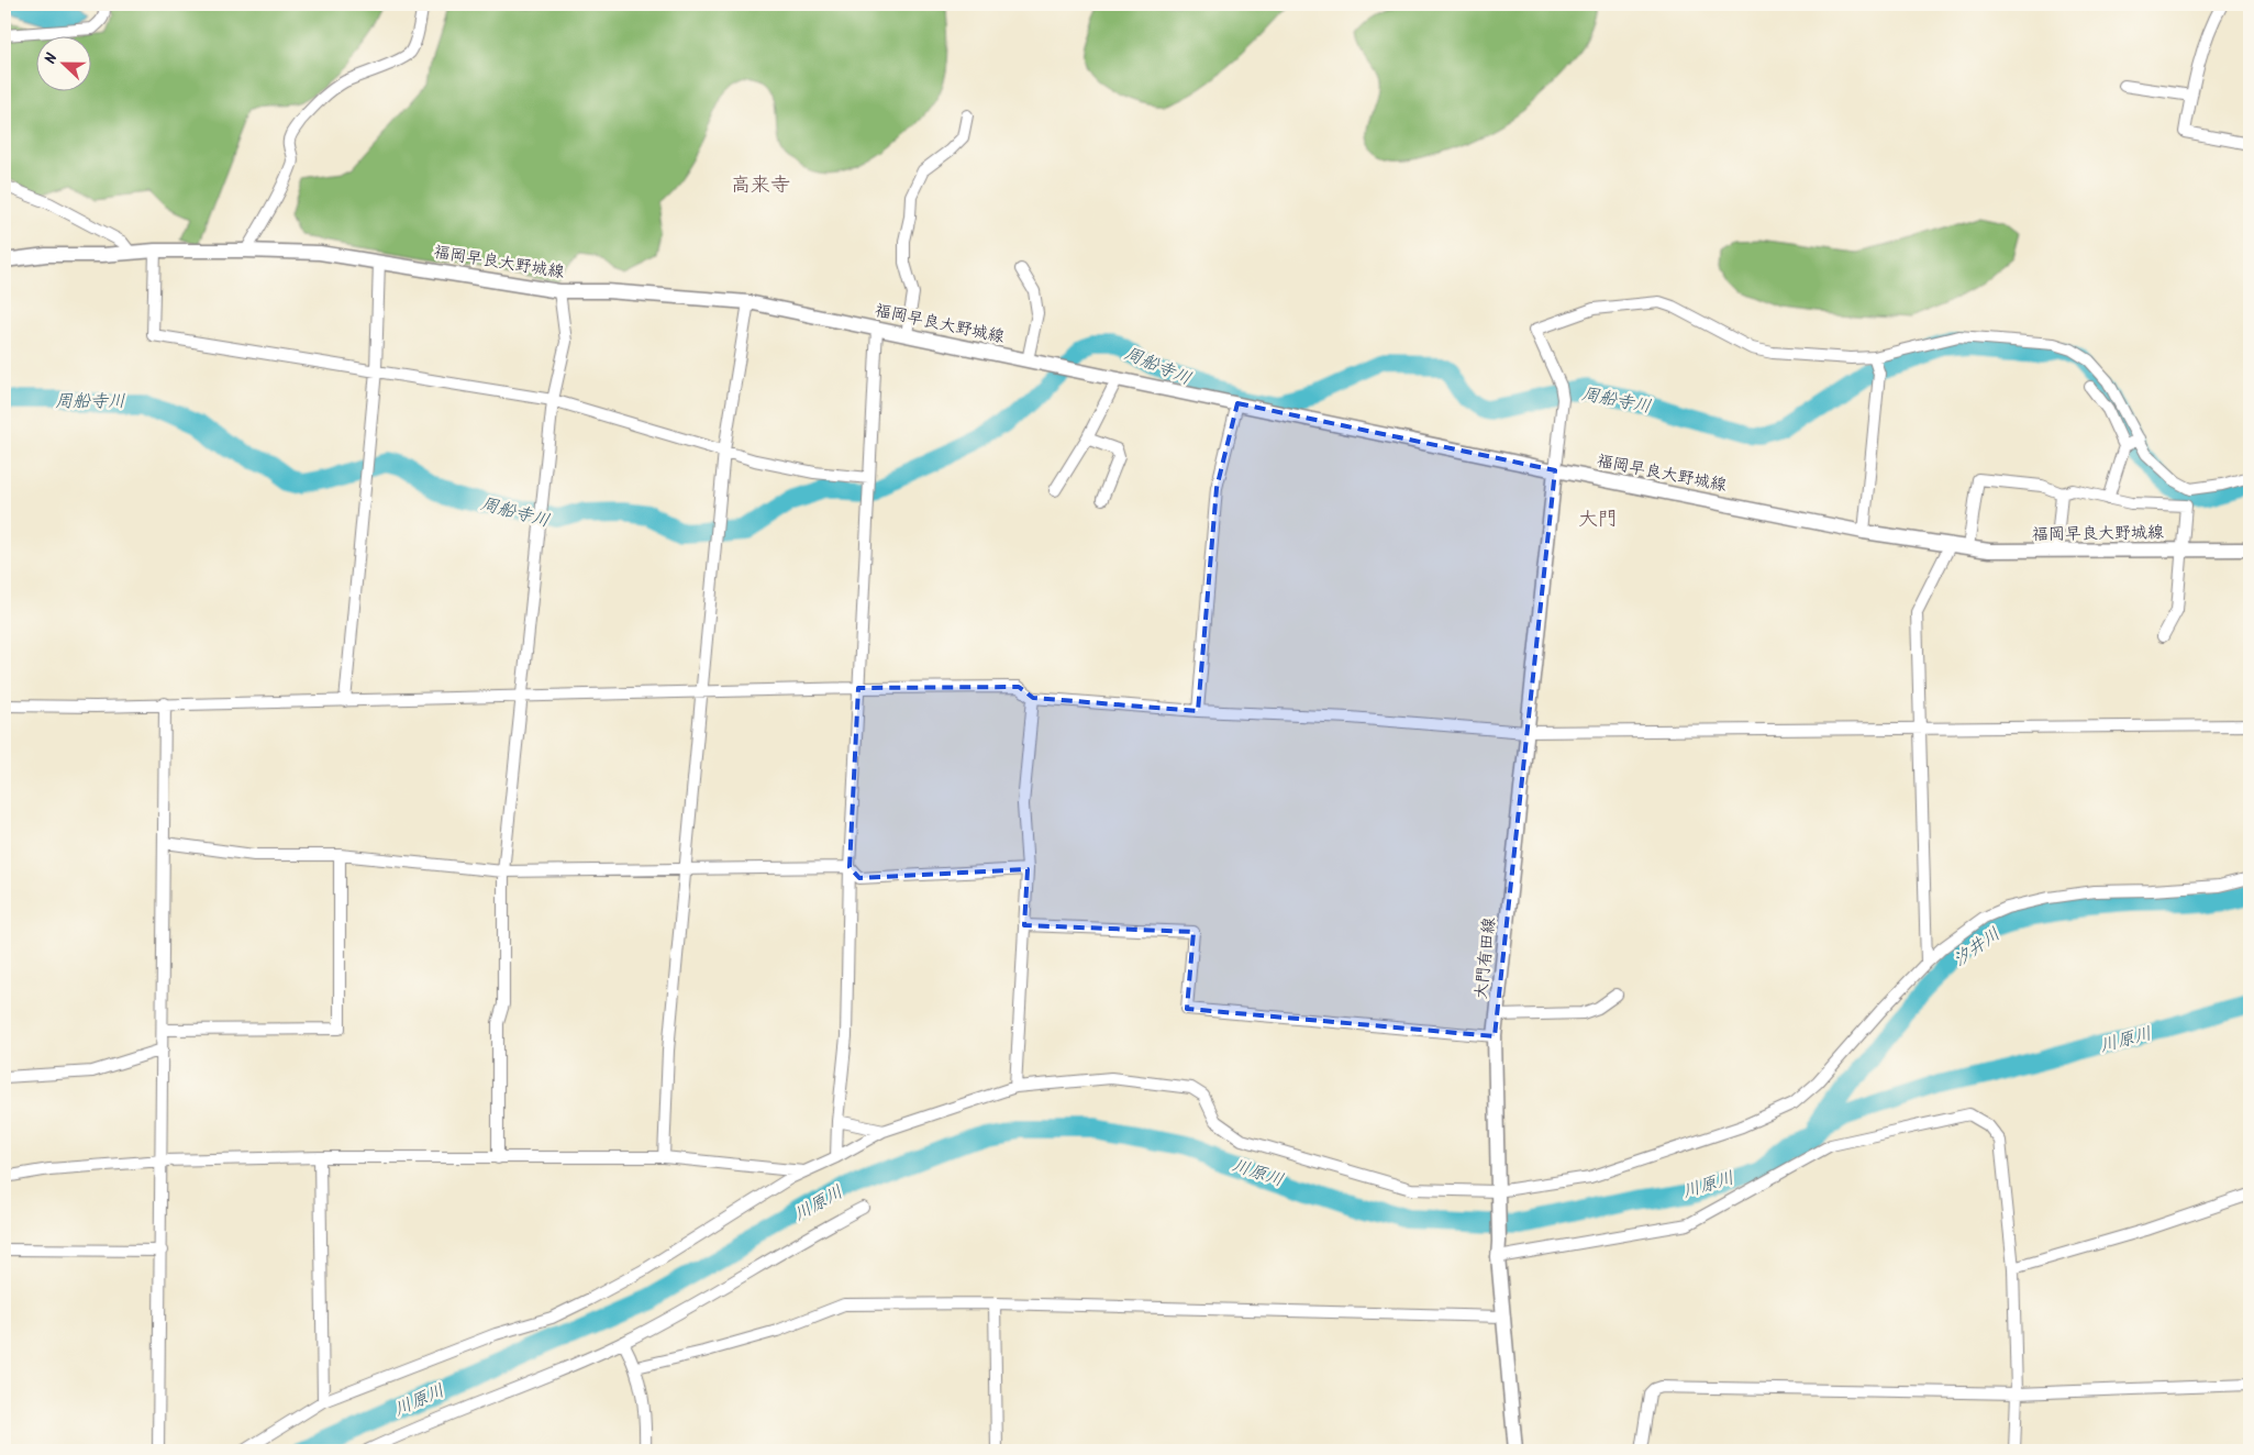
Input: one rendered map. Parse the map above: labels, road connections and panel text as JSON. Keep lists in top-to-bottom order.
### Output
{
  "streets": {
    "main road": ["福岡早良大野城線", "大門有田線"]
  },
  "crossings": [
    ["福岡早良大野城線", "大門有田線"]
  ],
  "districts": ["高来寺", "大門"],
  "water": ["周船寺川", "汐井川", "川原川"],
  "north": "left"
}
